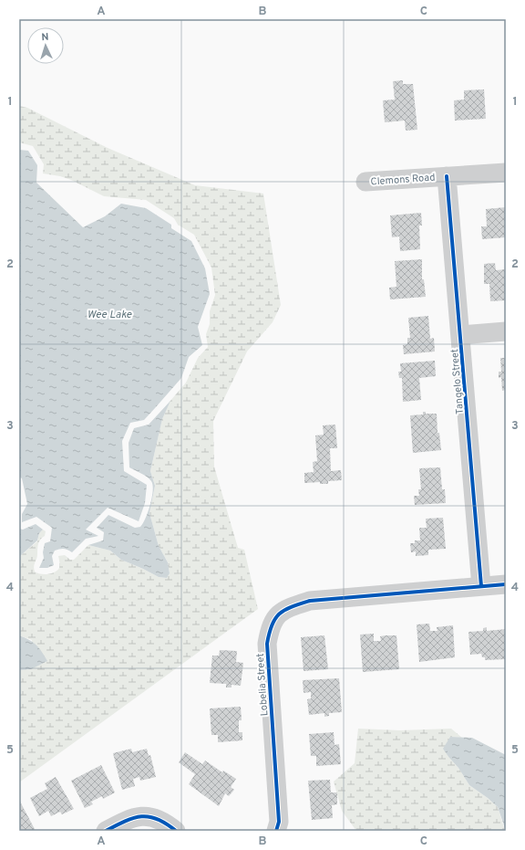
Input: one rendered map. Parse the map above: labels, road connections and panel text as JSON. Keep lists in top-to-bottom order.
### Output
{
  "streets": {
    "street": ["Clemons Road", "Tangelo Street", "Lobelia Street"]
  },
  "crossings": [
    ["Clemons Road", "Tangelo Street"],
    ["Tangelo Street", "Lobelia Street"]
  ],
  "water": ["Wee Lake"],
  "north": "top",
  "grid": {
    "columns": ["A", "B", "C"],
    "rows": [
      "1",
      "2",
      "3",
      "4",
      "5"
    ]
  }
}
